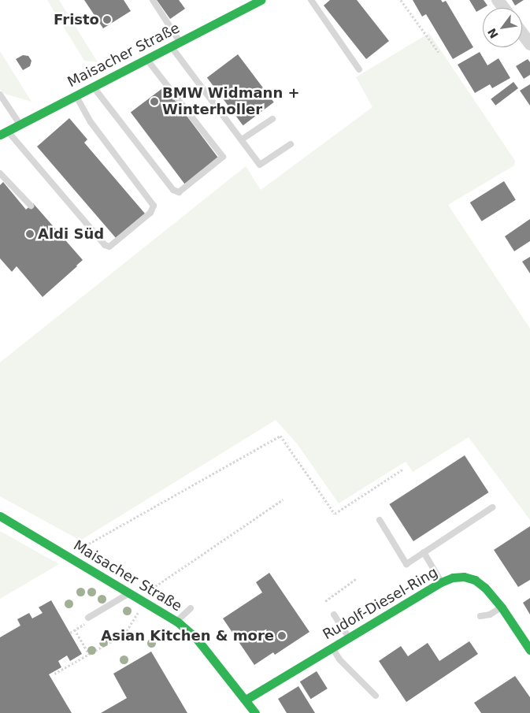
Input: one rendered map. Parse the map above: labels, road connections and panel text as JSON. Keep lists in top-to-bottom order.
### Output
{
  "streets": {
    "street": ["Maisacher Straße", "Rudolf-Diesel-Ring"]
  },
  "crossings": [
    ["Maisacher Straße", "Rudolf-Diesel-Ring"]
  ],
  "places": [
    "Fristo",
    "BMW Widmann + Winterholler",
    "Aldi Süd",
    "Asian Kitchen & more"
  ],
  "north": "bottom left"
}
